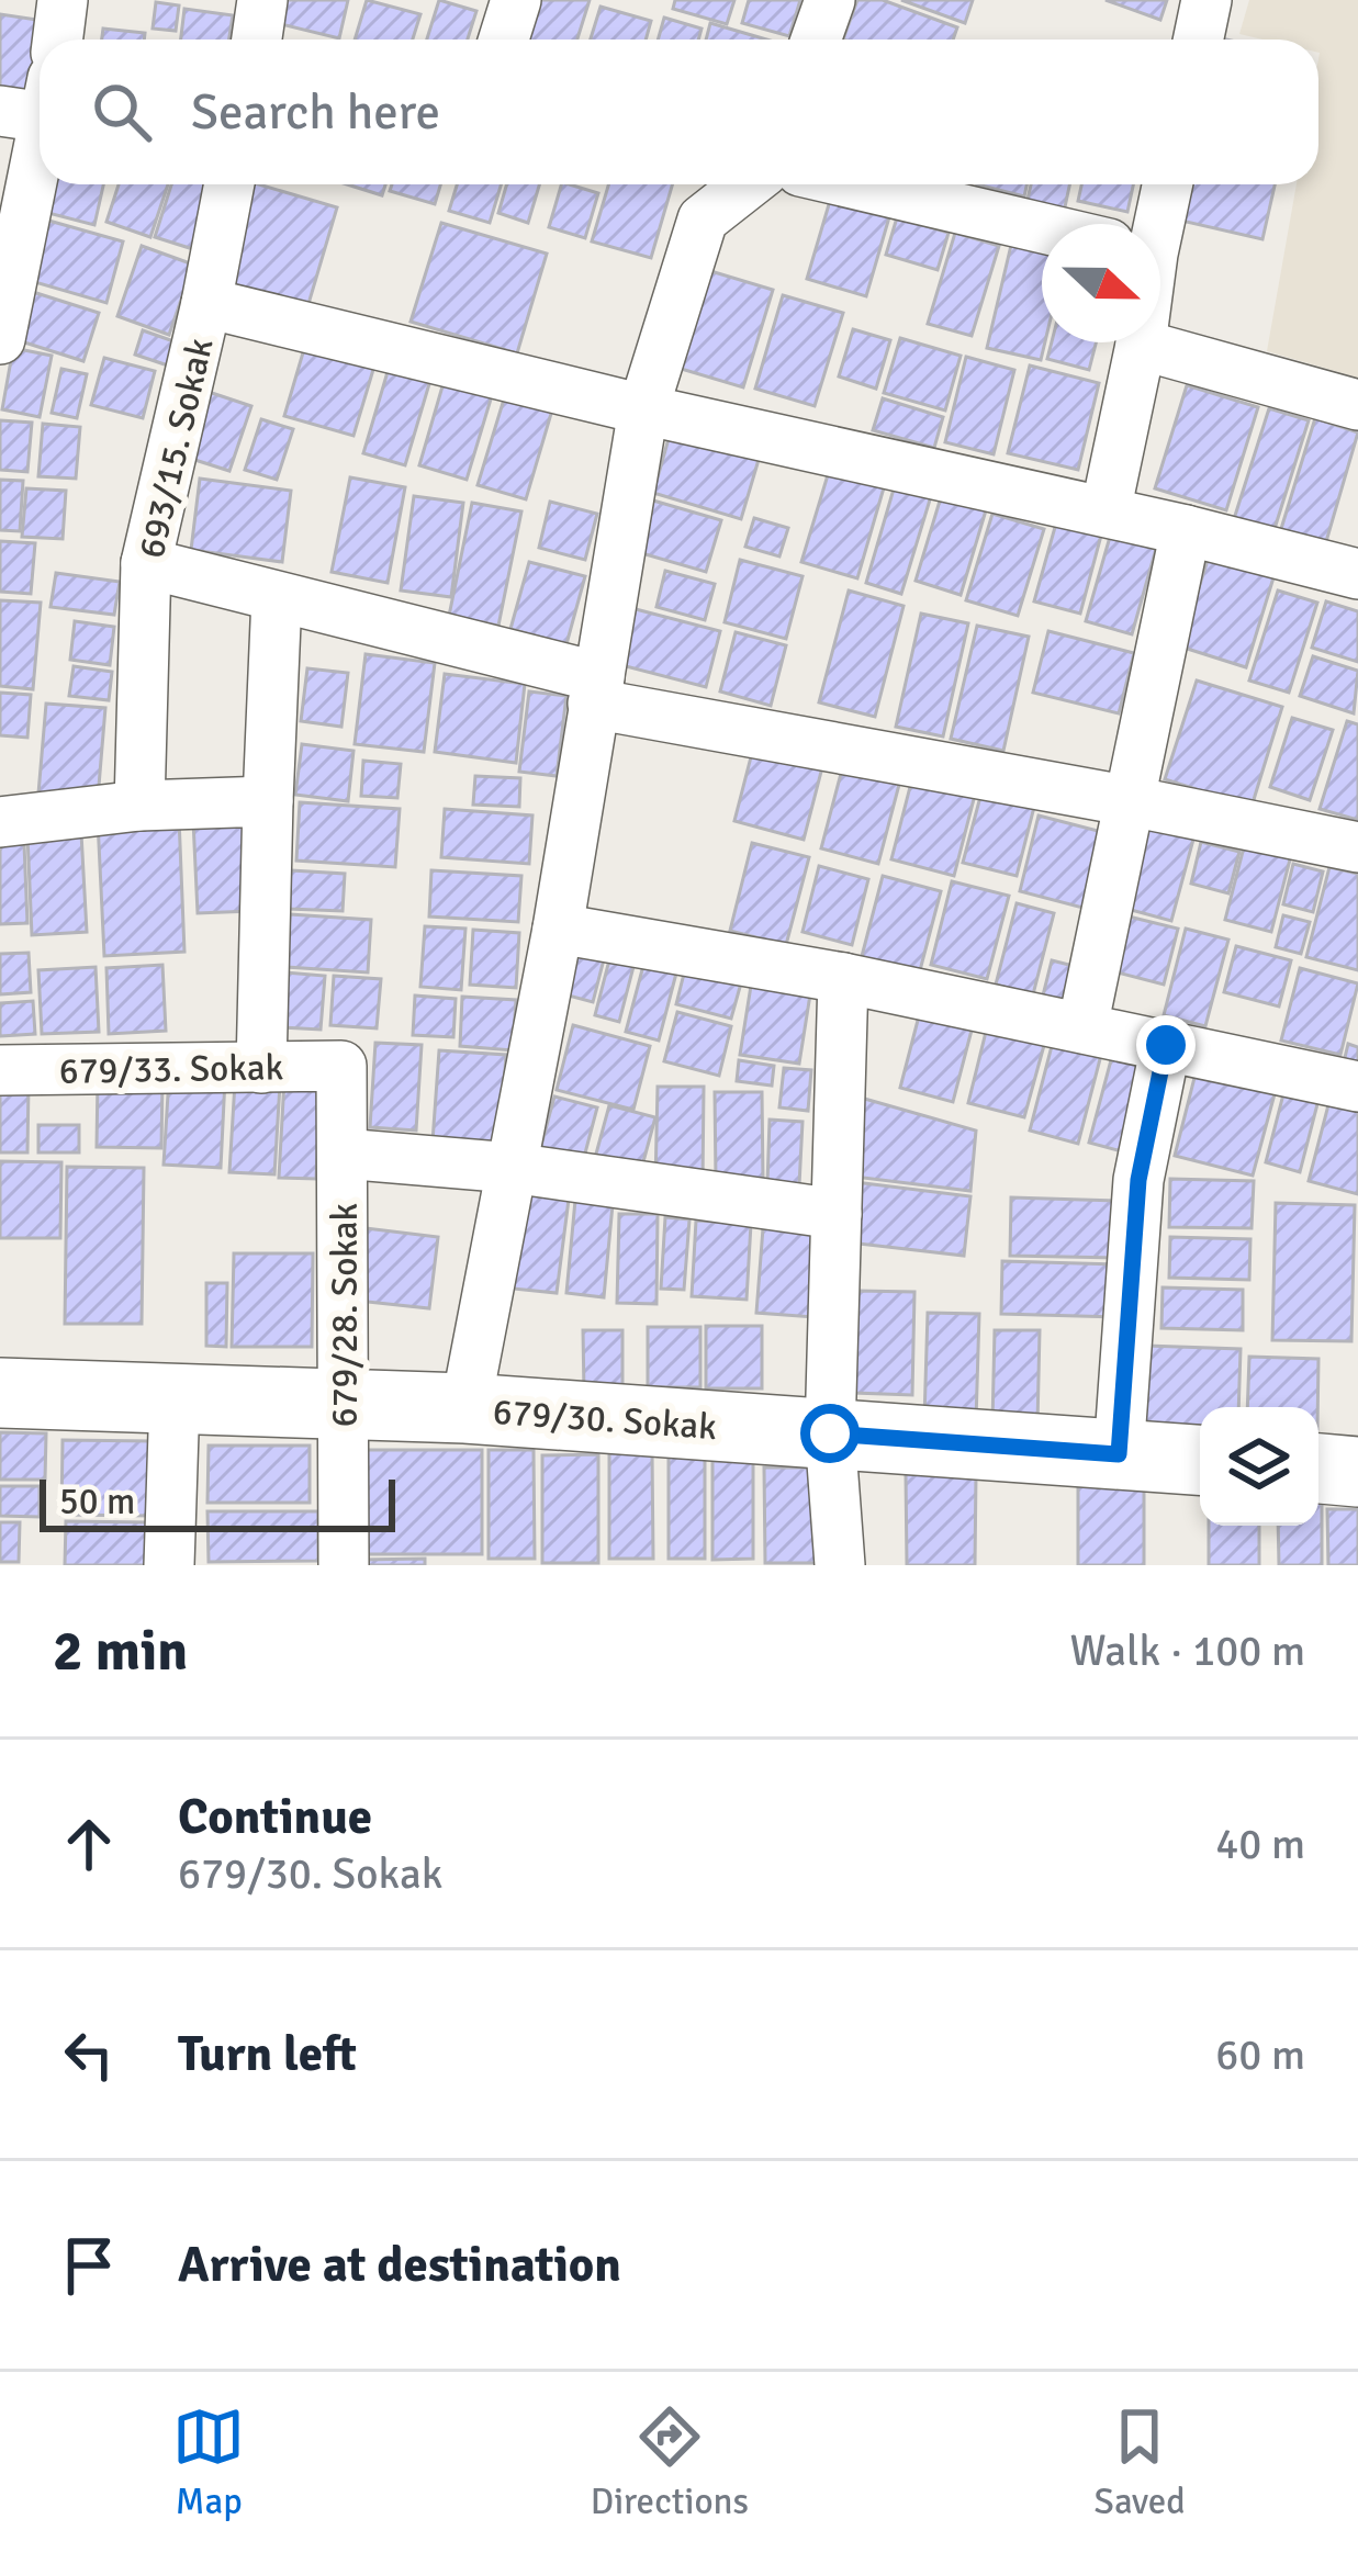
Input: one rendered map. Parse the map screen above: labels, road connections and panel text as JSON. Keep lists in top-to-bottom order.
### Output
{
  "streets": {
    "street": [
      "693/15. Sokak",
      "679/33. Sokak",
      "679/28. Sokak",
      "679/30. Sokak"
    ]
  },
  "crossings": [
    ["679/33. Sokak", "679/28. Sokak"],
    ["679/28. Sokak", "679/30. Sokak"]
  ],
  "scale_bar": "50 m",
  "north": "right",
  "page": {
    "search": "Search here",
    "scale": "50 m",
    "heading": ["2 min", "Walk · 100 m"],
    "list": [
      ["Continue", "679/30. Sokak", "40 m"],
      ["Turn left", "60 m"],
      "Arrive at destination"
    ],
    "nav": ["Map", "Directions", "Saved"]
  }
}
